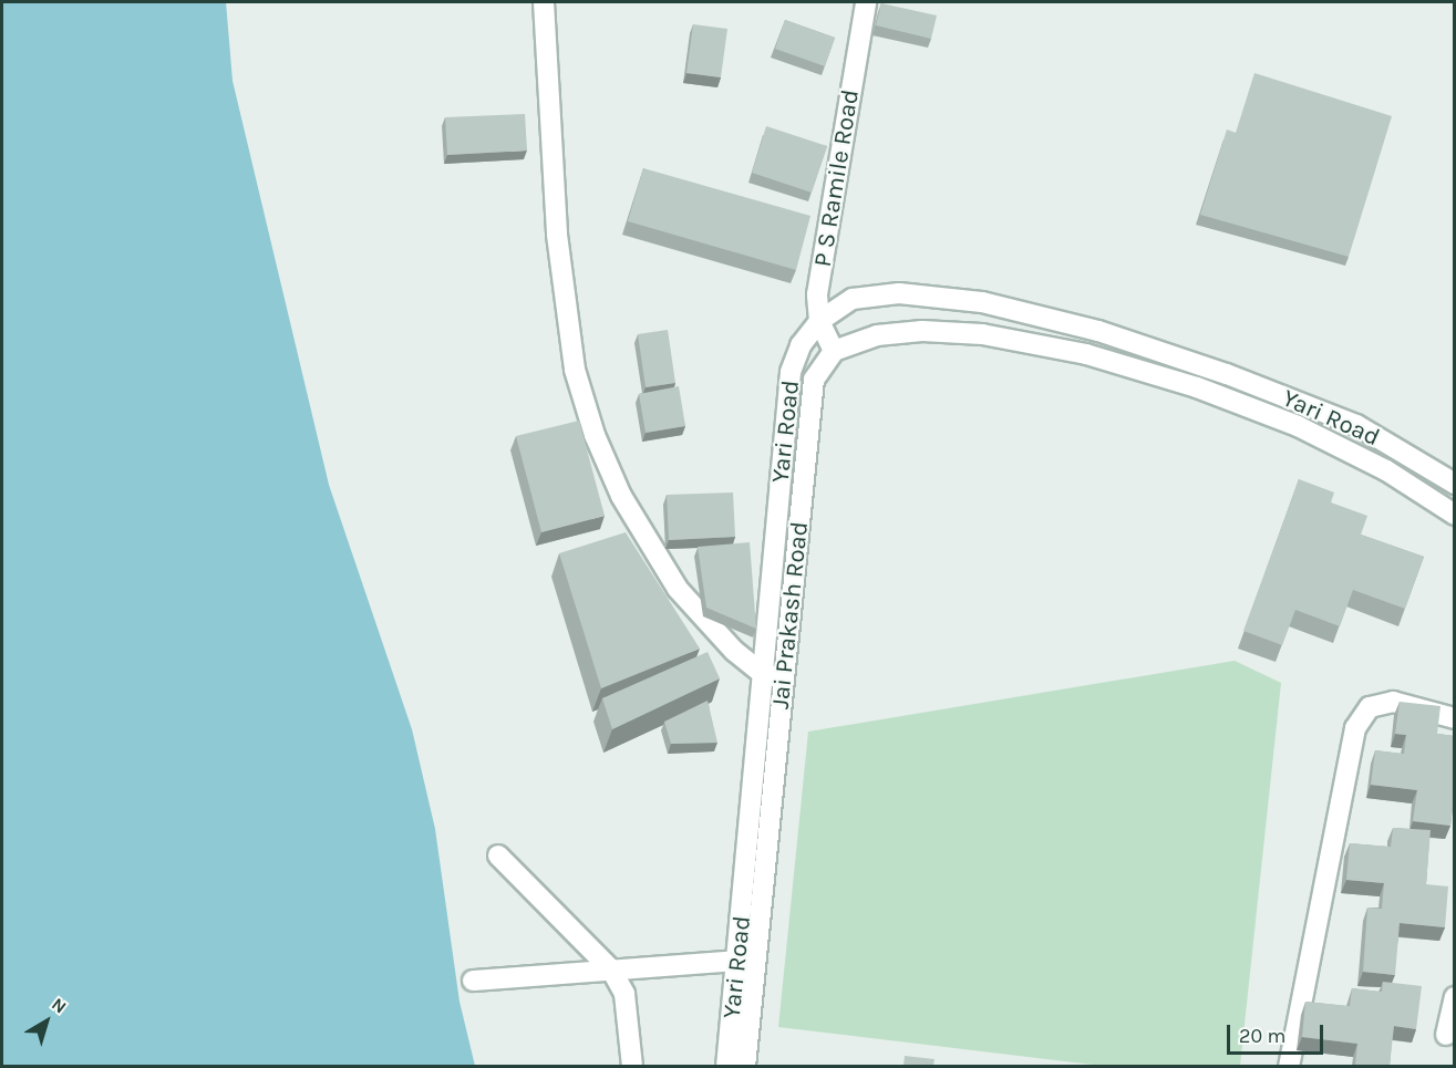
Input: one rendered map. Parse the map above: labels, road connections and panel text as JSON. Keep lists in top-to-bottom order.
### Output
{
  "streets": {
    "main road": ["P S Ramile Road", "Yari Road", "Jai Prakash Road"]
  },
  "crossings": [
    ["P S Ramile Road", "Yari Road"],
    ["P S Ramile Road", "Jai Prakash Road"],
    ["Yari Road", "Jai Prakash Road"]
  ],
  "scale_bar": "20 m",
  "north": "top right"
}
